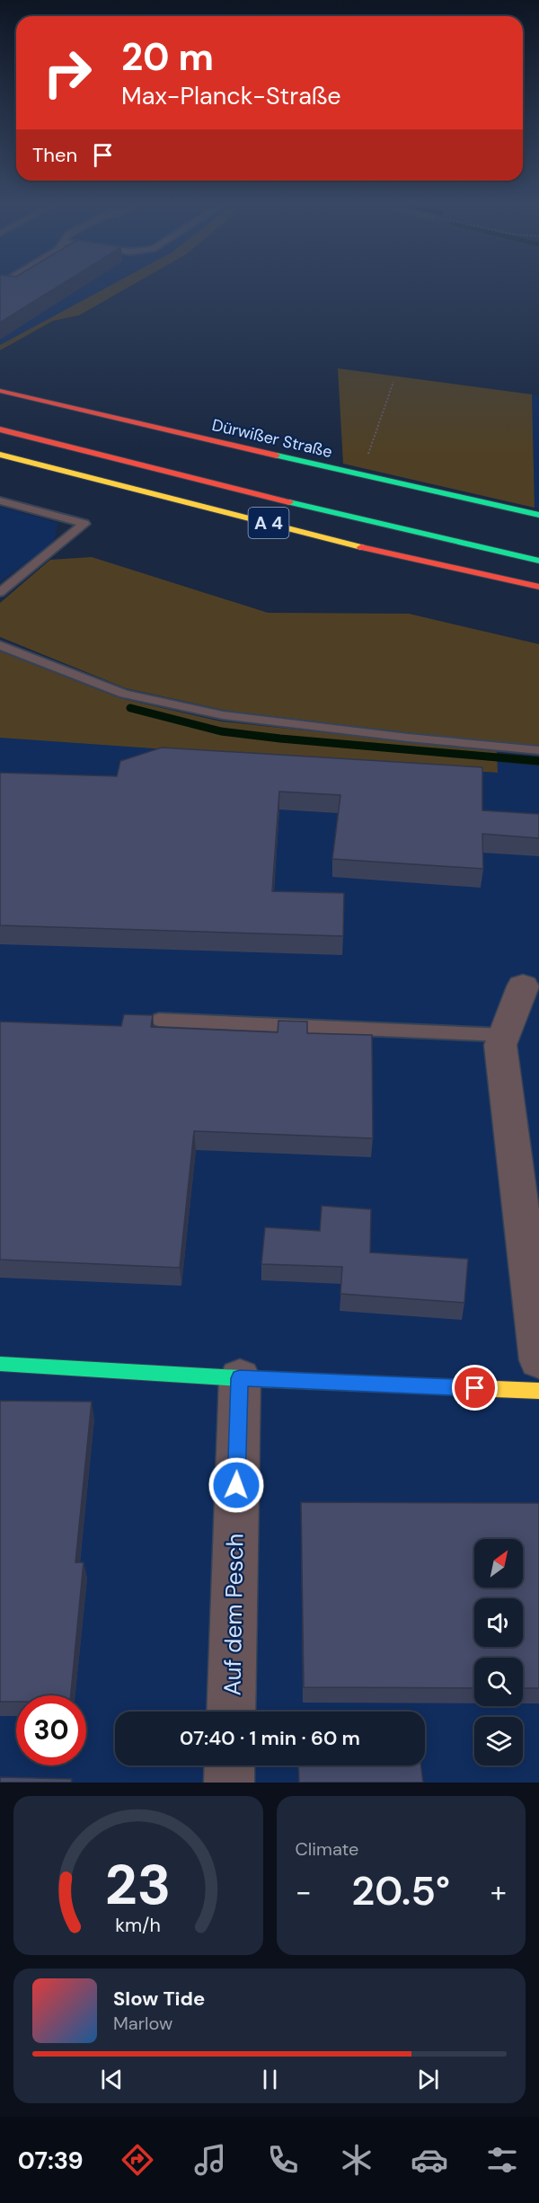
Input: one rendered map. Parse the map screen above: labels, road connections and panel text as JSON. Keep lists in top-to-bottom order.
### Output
{
  "streets": {
    "main road": ["Dürwißer Straße", "A 4"],
    "street": ["Auf dem Pesch"]
  },
  "north": "top right",
  "page": {
    "turn": ["20 m", "Max-Planck-Straße"],
    "then": "Then",
    "limit": "30",
    "trip": "07:40 · 1 min · 60 m",
    "tile": "Climate",
    "heat": ["−", "20.5°", "+"],
    "song": ["Slow Tide", "Marlow"],
    "tabs": "07:39",
    "gauge": ["23", "km/h"]
  }
}
